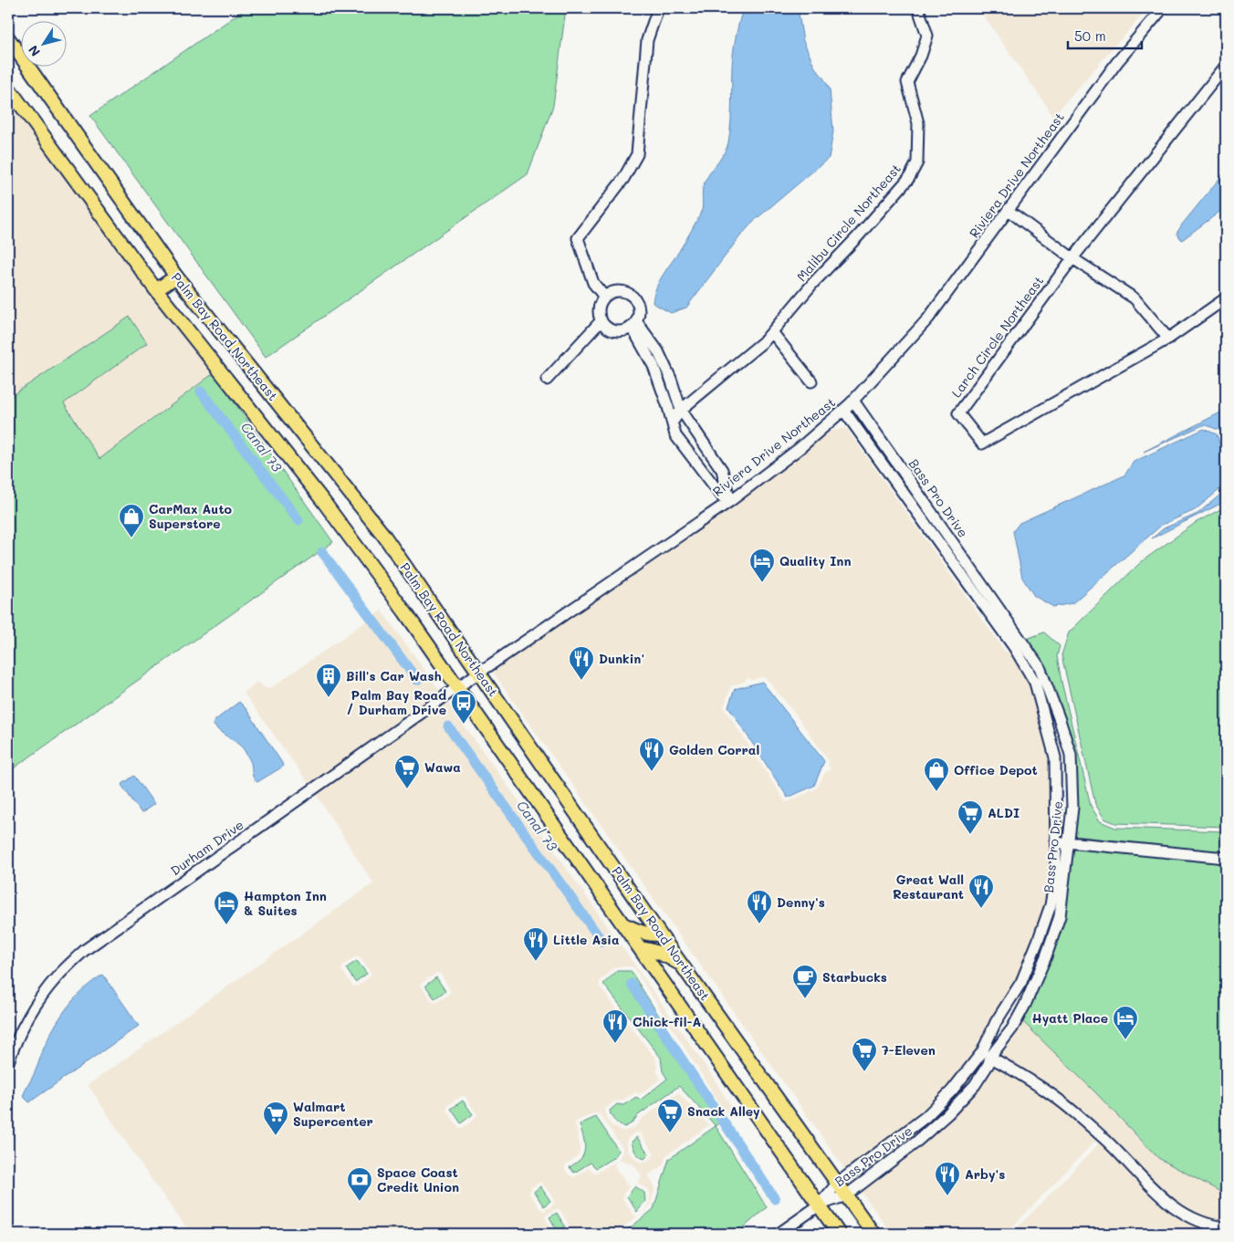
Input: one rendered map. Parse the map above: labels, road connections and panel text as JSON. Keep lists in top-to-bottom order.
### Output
{
  "streets": {
    "main road": ["Palm Bay Road Northeast"],
    "street": [
      "Riviera Drive Northeast",
      "Malibu Circle Northeast",
      "Larch Circle Northeast",
      "Bass Pro Drive",
      "Durham Drive"
    ]
  },
  "crossings": [
    ["Riviera Drive Northeast", "Palm Bay Road Northeast"],
    ["Riviera Drive Northeast", "Bass Pro Drive"],
    ["Riviera Drive Northeast", "Durham Drive"],
    ["Palm Bay Road Northeast", "Bass Pro Drive"],
    ["Palm Bay Road Northeast", "Durham Drive"]
  ],
  "water": ["Canal 73"],
  "places": {
    "shop": ["CarMax Auto Superstore", "Office Depot"],
    "hotel": ["Quality Inn", "Hampton Inn & Suites", "Hyatt Place"],
    "restaurant": [
      "Dunkin'",
      "Golden Corral",
      "Great Wall Restaurant",
      "Denny's",
      "Little Asia",
      "Chick-fil-A",
      "Arby's"
    ],
    "building": ["Bill's Car Wash"],
    "bus stop": ["Palm Bay Road / Durham Drive"],
    "supermarket": [
      "Wawa",
      "ALDI",
      "7-Eleven",
      "Snack Alley",
      "Walmart Supercenter"
    ],
    "cafe": ["Starbucks"],
    "bank": ["Space Coast Credit Union"]
  },
  "scale_bar": "50 m",
  "north": "bottom left"
}
